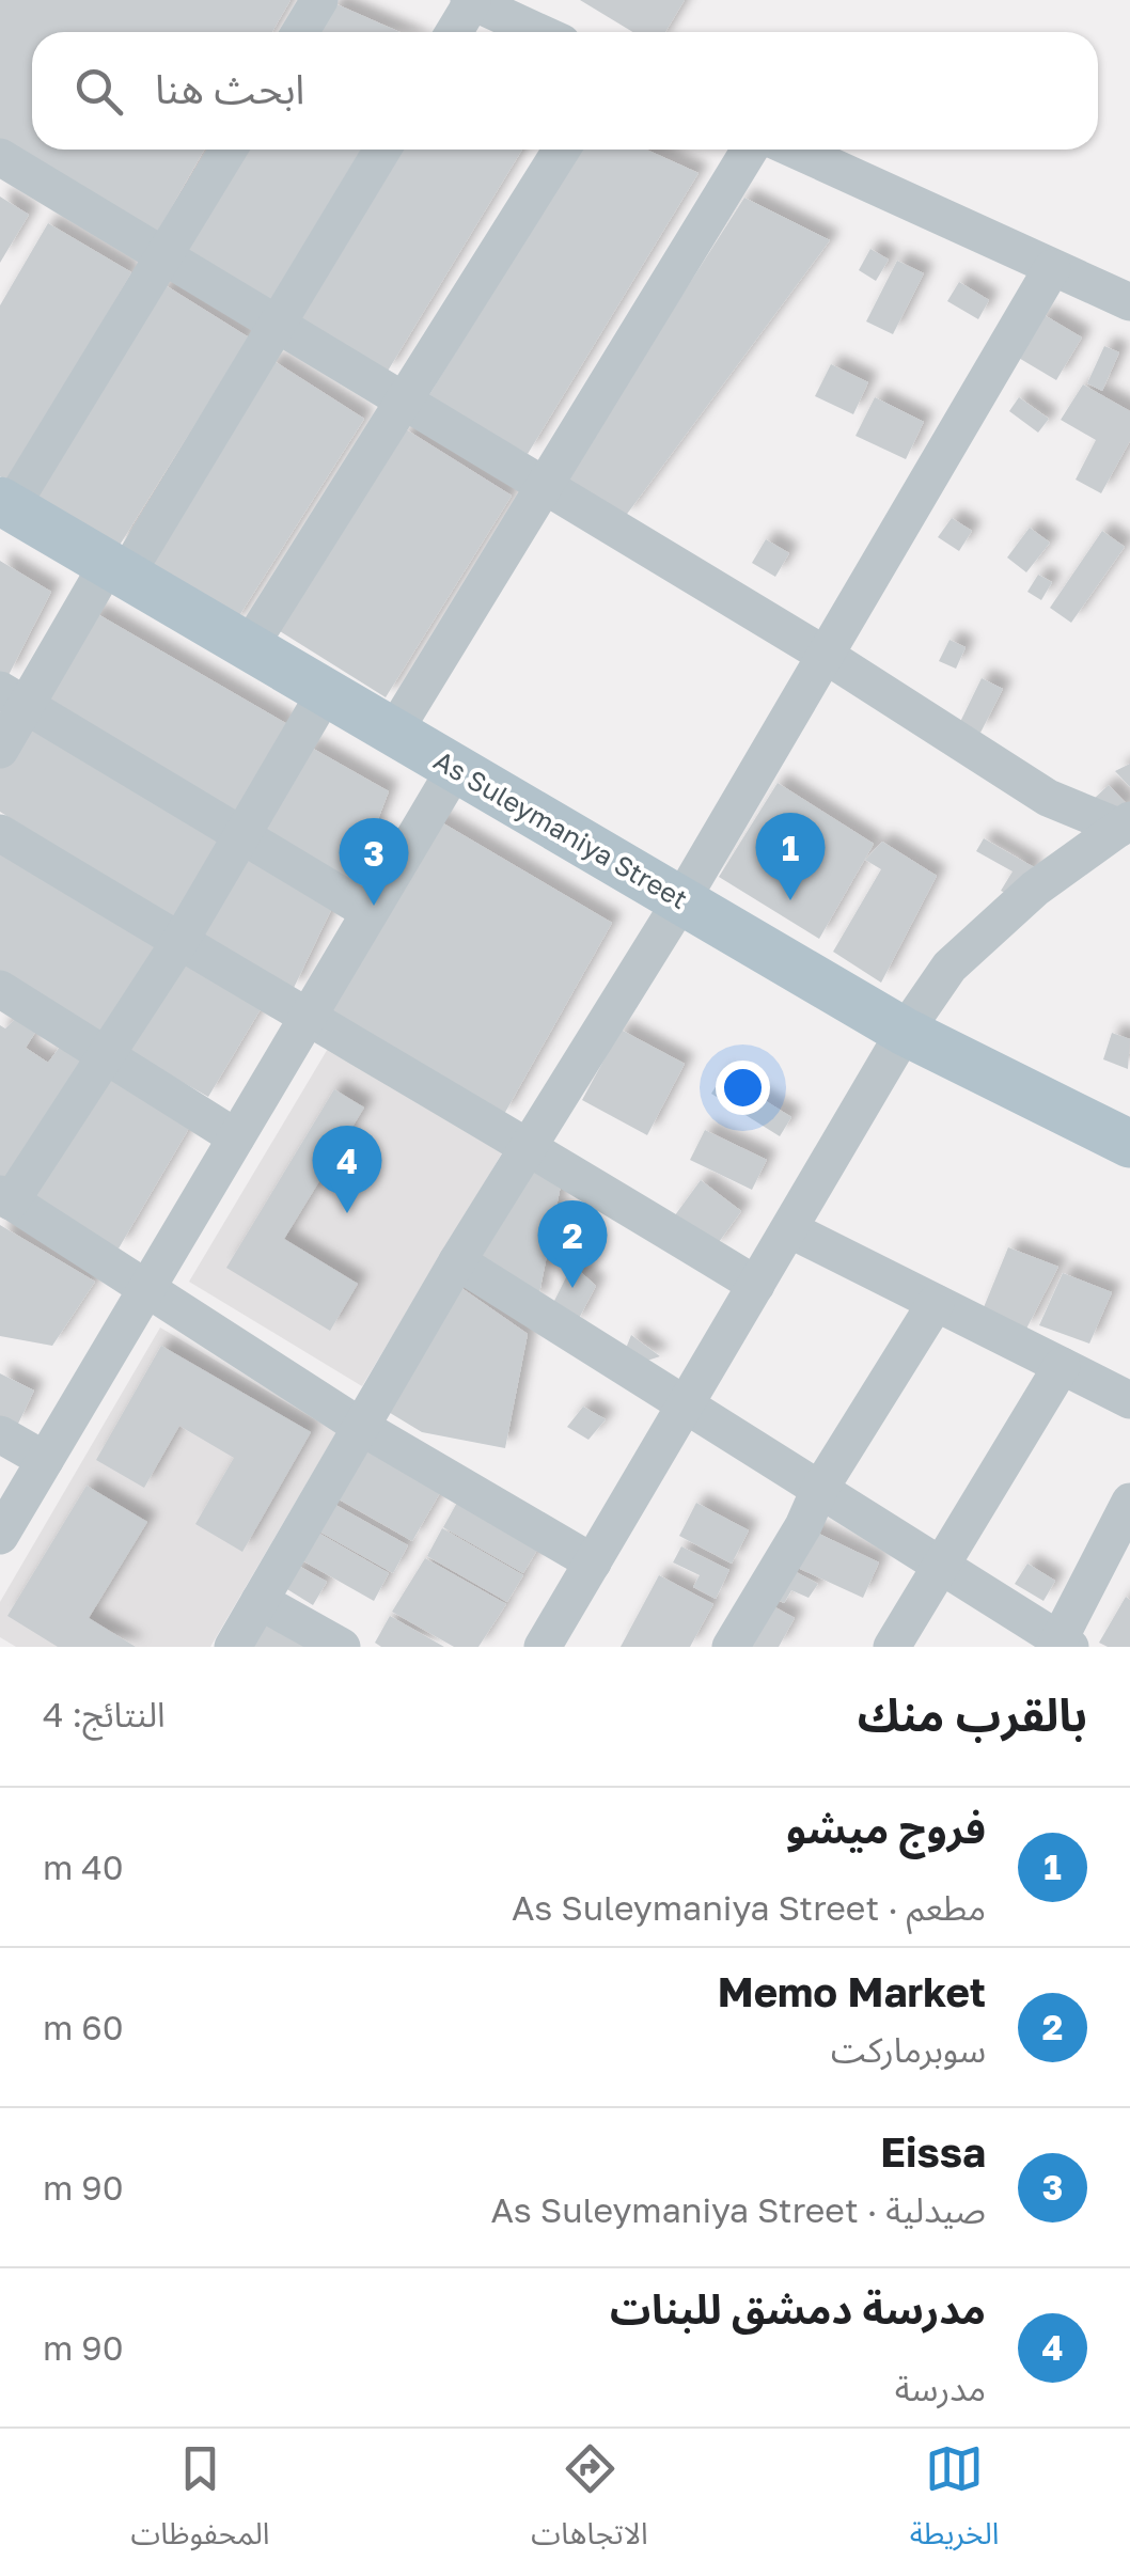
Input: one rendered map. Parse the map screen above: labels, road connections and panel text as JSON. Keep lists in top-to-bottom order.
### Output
{
  "streets": {
    "main road": ["As Suleymaniya Street"]
  },
  "page": {
    "search": "ابحث هنا",
    "pins": [
      "1",
      "3",
      "4",
      "2"
    ],
    "heading": ["بالقرب منك", "النتائج: 4"],
    "list": [
      {
        "mark": "1",
        "name": "فروج ميشو",
        "note": "مطعم · As Suleymaniya Street",
        "value": "40 m"
      },
      {
        "mark": "2",
        "name": "Memo Market",
        "note": "سوبرماركت",
        "value": "60 m"
      },
      {
        "mark": "3",
        "name": "Eissa",
        "note": "صيدلية · As Suleymaniya Street",
        "value": "90 m"
      },
      {
        "mark": "4",
        "name": "مدرسة دمشق للبنات",
        "note": "مدرسة",
        "value": "90 m"
      }
    ],
    "nav": ["الخريطة", "الاتجاهات", "المحفوظات"]
  }
}
